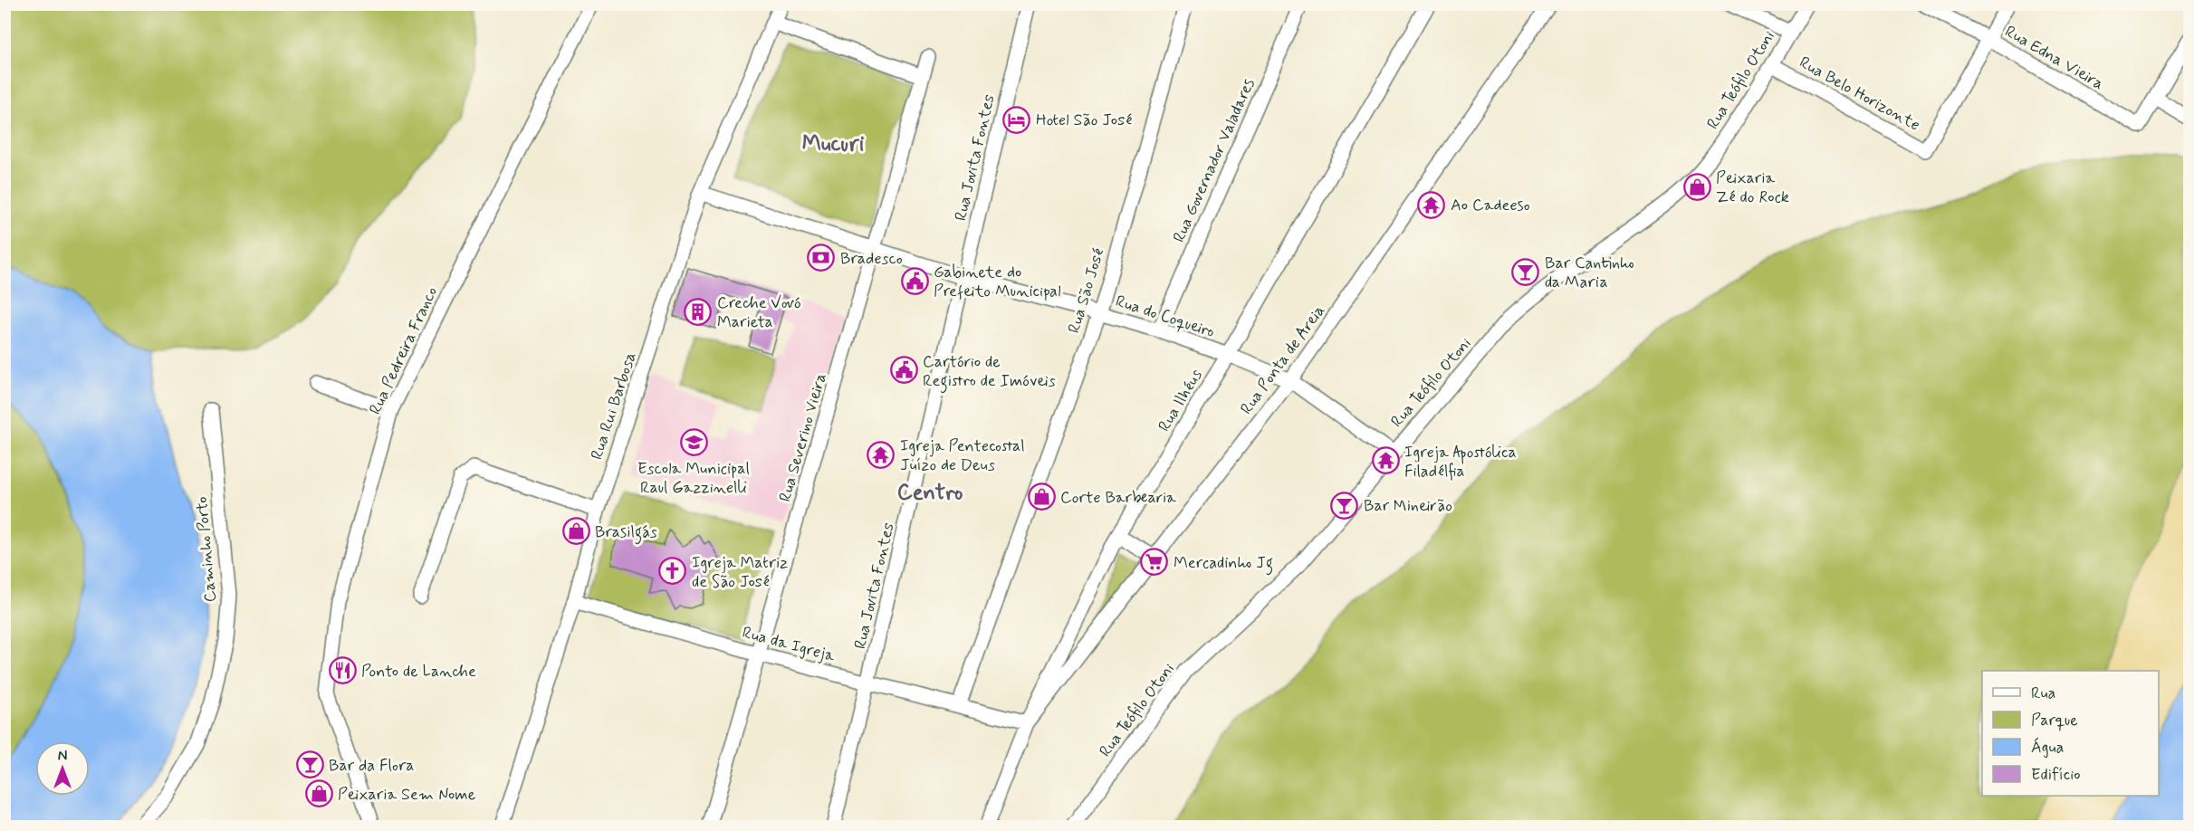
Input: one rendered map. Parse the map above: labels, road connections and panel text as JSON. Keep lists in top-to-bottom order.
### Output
{
  "streets": {
    "street": [
      "Rua Edna Vieira",
      "Rua Teófilo Otoni",
      "Rua Belo Horizonte",
      "Rua Jovita Fontes",
      "Rua Governador Valadares",
      "Rua São José",
      "Rua do Coqueiro",
      "Rua Pedreira Franco",
      "Rua Ponta de Areia",
      "Rua Ilhéus",
      "Rua Rui Barbosa",
      "Rua Severino Vieira",
      "Caminho Porto",
      "Rua da Igreja"
    ]
  },
  "crossings": [
    ["Rua Edna Vieira", "Rua Belo Horizonte"],
    ["Rua Teófilo Otoni", "Rua Belo Horizonte"],
    ["Rua Teófilo Otoni", "Rua do Coqueiro"],
    ["Rua Jovita Fontes", "Rua do Coqueiro"],
    ["Rua Jovita Fontes", "Rua da Igreja"],
    ["Rua Governador Valadares", "Rua do Coqueiro"],
    ["Rua São José", "Rua do Coqueiro"],
    ["Rua São José", "Rua da Igreja"],
    ["Rua do Coqueiro", "Rua Ponta de Areia"],
    ["Rua do Coqueiro", "Rua Ilhéus"],
    ["Rua do Coqueiro", "Rua Rui Barbosa"],
    ["Rua do Coqueiro", "Rua Severino Vieira"],
    ["Rua Ponta de Areia", "Rua Ilhéus"],
    ["Rua Ponta de Areia", "Rua da Igreja"],
    ["Rua Ilhéus", "Rua da Igreja"],
    ["Rua Rui Barbosa", "Rua da Igreja"],
    ["Rua Severino Vieira", "Rua da Igreja"]
  ],
  "districts": ["Mucuri", "Centro"],
  "places": {
    "hotel": ["Hotel São José"],
    "shop": [
      "Peixaria Zé do Rock",
      "Corte Barbearia",
      "Brasilgás",
      "Peixaria Sem Nome"
    ],
    "temple": ["Ao Cadeeso", "Igreja Pentecostal Juízo de Deus", "Igreja Apostólica Filadélfia"],
    "bank": ["Bradesco"],
    "bar": ["Bar Cantinho da Maria", "Bar Mineirão", "Bar da Flora"],
    "public building": ["Gabinete do Prefeito Municipal", "Cartório de Registro de Imóveis"],
    "building": ["Creche Vovó Marieta"],
    "school or university": ["Escola Municipal Raul Gazzinelli"],
    "supermarket": ["Mercadinho Jg"],
    "church": ["Igreja Matriz de São José"],
    "restaurant": ["Ponto de Lanche"]
  },
  "legend": [
    "Rua",
    "Parque",
    "Água",
    "Edifício"
  ],
  "north": "top"
}
